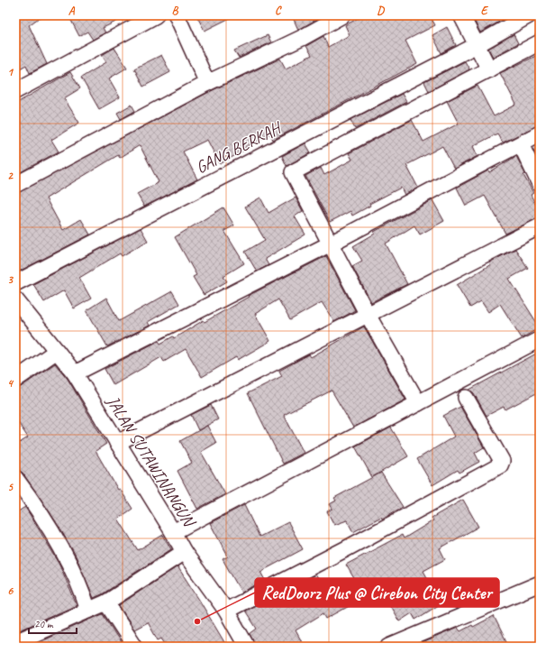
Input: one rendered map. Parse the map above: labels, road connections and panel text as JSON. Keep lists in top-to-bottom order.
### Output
{
  "streets": {
    "street": ["GANG BERKAH", "JALAN SUTAWINANGUN"]
  },
  "places": ["RedDoorz Plus @ Cirebon City Center"],
  "scale_bar": "20 m",
  "grid": {
    "columns": [
      "A",
      "B",
      "C",
      "D",
      "E"
    ],
    "rows": [
      "1",
      "2",
      "3",
      "4",
      "5",
      "6"
    ]
  }
}
